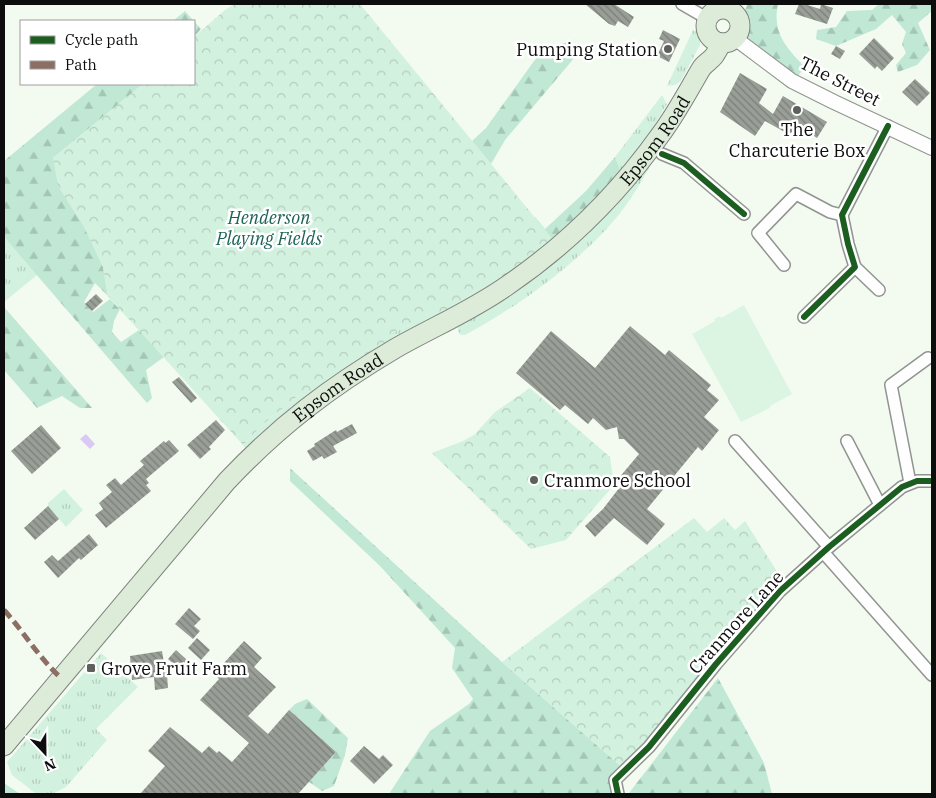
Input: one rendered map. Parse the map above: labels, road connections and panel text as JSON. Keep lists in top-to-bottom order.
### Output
{
  "streets": {
    "main road": ["Epsom Road"],
    "street": ["The Street", "Cranmore Lane"]
  },
  "crossings": [
    ["The Street", "Epsom Road"]
  ],
  "parks": ["Henderson Playing Fields"],
  "places": {
    "other": ["Pumping Station", "The Charcuterie Box", "Cranmore School"],
    "transit": ["Grove Fruit Farm"]
  },
  "legend": ["Cycle path", "Path"],
  "north": "bottom"
}
